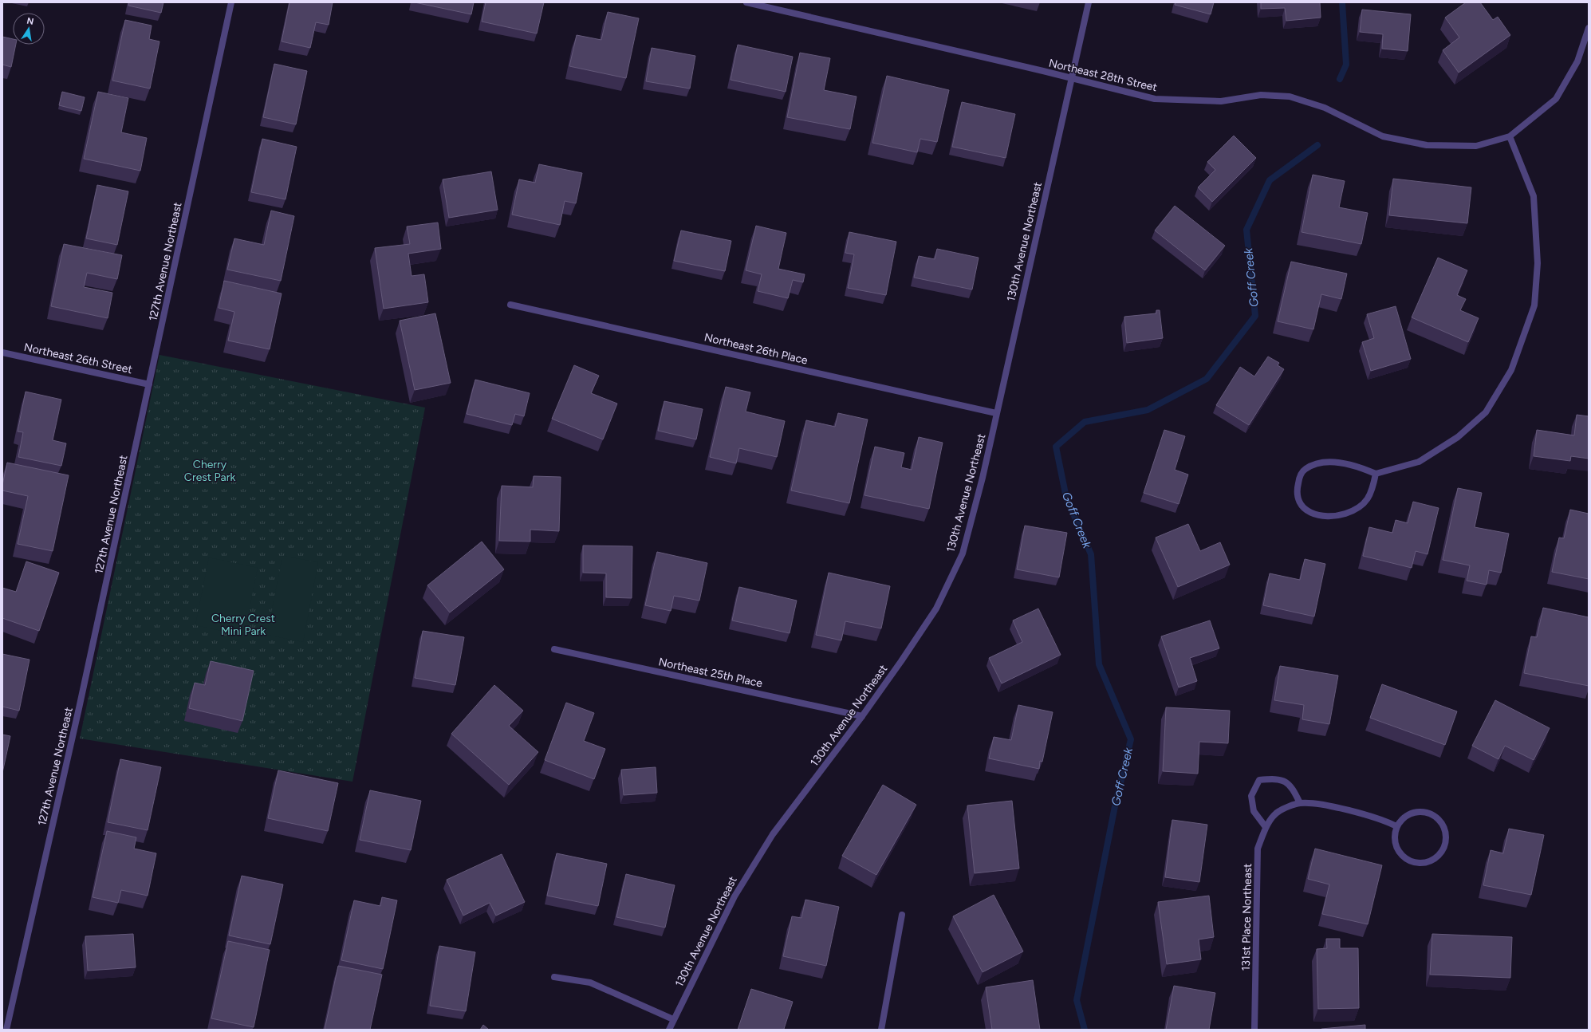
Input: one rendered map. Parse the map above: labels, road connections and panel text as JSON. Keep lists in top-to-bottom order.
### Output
{
  "streets": {
    "street": [
      "Northeast 28th Street",
      "130th Avenue Northeast",
      "127th Avenue Northeast",
      "Northeast 26th Place",
      "Northeast 26th Street",
      "Northeast 25th Place",
      "131st Place Northeast"
    ]
  },
  "crossings": [
    ["Northeast 28th Street", "130th Avenue Northeast"],
    ["130th Avenue Northeast", "Northeast 26th Place"],
    ["130th Avenue Northeast", "Northeast 25th Place"],
    ["127th Avenue Northeast", "Northeast 26th Street"]
  ],
  "water": ["Goff Creek"],
  "parks": ["Cherry Crest Park", "Cherry Crest Mini Park"],
  "north": "top"
}
